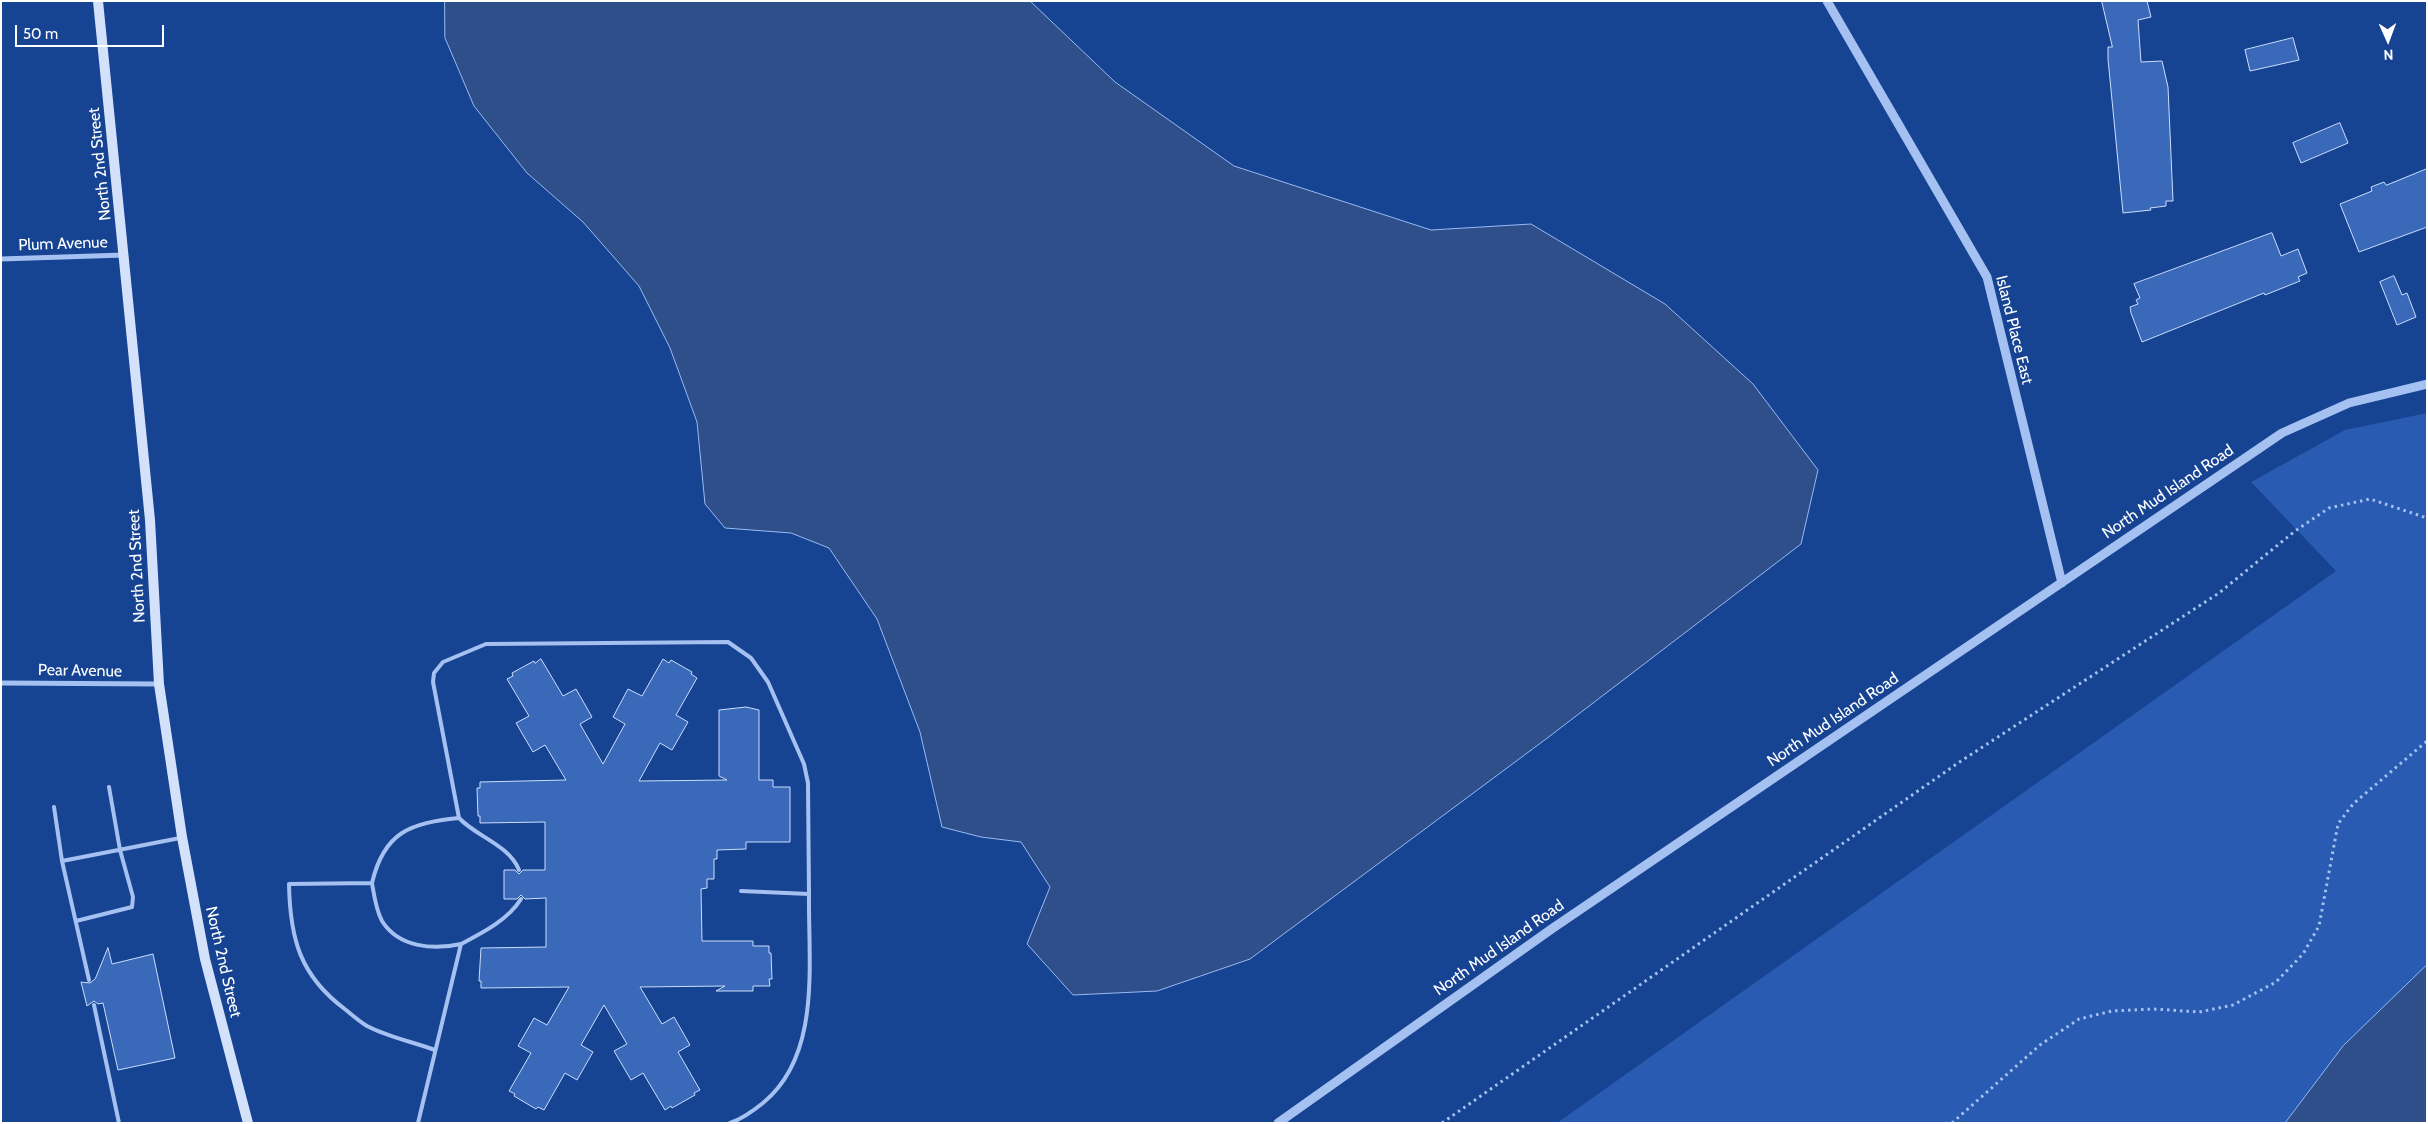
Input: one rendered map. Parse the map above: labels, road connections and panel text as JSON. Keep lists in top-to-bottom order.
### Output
{
  "streets": {
    "main road": ["North 2nd Street"],
    "street": [
      "Plum Avenue",
      "Island Place East",
      "North Mud Island Road",
      "Pear Avenue"
    ]
  },
  "crossings": [
    ["North 2nd Street", "Plum Avenue"],
    ["North 2nd Street", "Pear Avenue"],
    ["Island Place East", "North Mud Island Road"]
  ],
  "scale_bar": "50 m",
  "north": "bottom"
}
